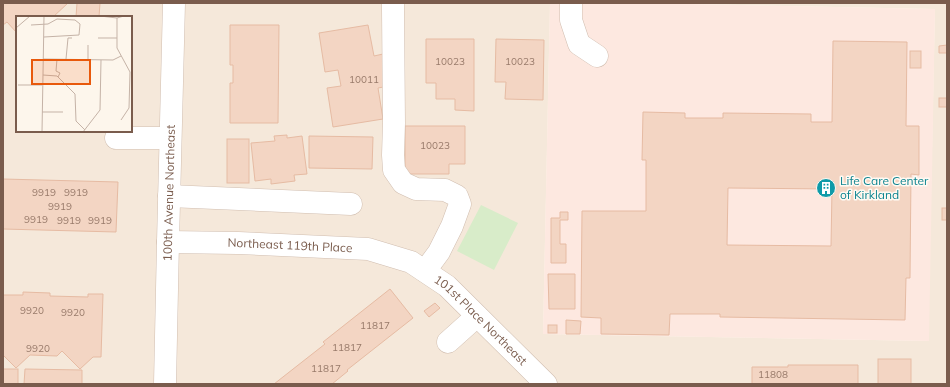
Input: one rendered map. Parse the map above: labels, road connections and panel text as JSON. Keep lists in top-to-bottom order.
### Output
{
  "streets": {
    "street": ["100th Avenue Northeast", "Northeast 119th Place", "101st Place Northeast"]
  },
  "crossings": [
    ["100th Avenue Northeast", "Northeast 119th Place"],
    ["Northeast 119th Place", "101st Place Northeast"]
  ],
  "places": {
    "building": ["Life Care Center of Kirkland"]
  },
  "house_numbers": [
    "10023",
    "10023",
    "10011",
    "10023",
    "9919",
    "9919",
    "9919",
    "9919",
    "9919",
    "9919",
    "9920",
    "9920",
    "11817",
    "11817",
    "9920",
    "11817",
    "11808"
  ]
}
